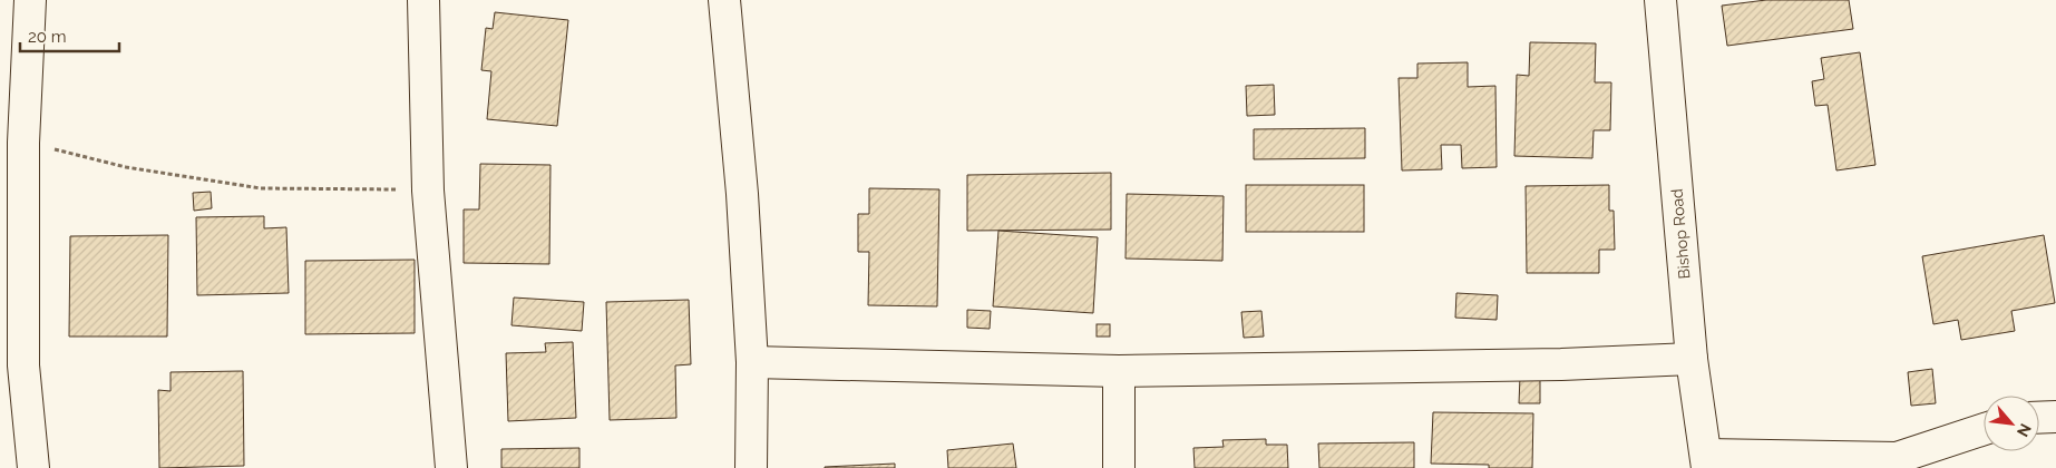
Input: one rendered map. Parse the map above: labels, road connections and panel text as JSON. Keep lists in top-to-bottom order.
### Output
{
  "streets": {
    "street": ["Bishop Road"]
  },
  "scale_bar": "20 m",
  "north": "bottom right"
}
